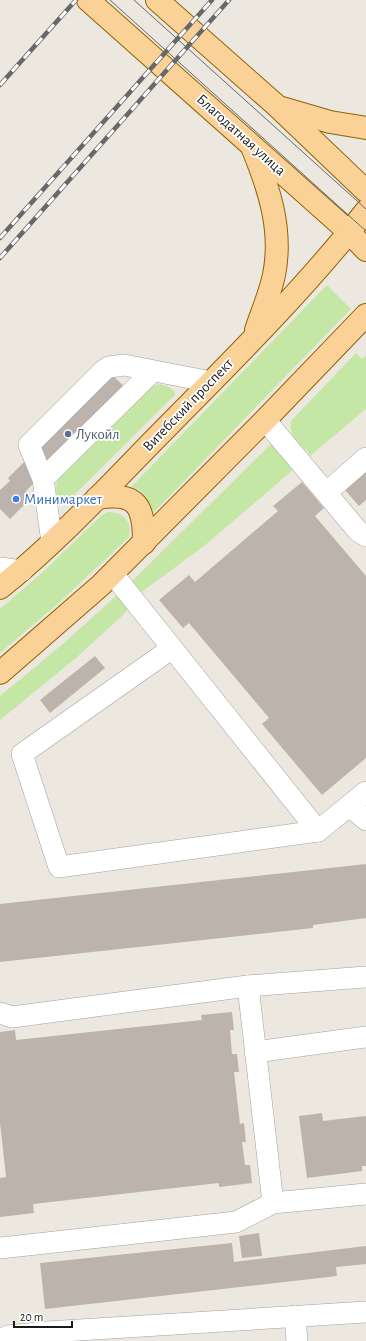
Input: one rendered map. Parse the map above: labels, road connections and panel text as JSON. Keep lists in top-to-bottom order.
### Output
{
  "streets": {
    "main road": ["Благодатная улица", "Витебский проспект"]
  },
  "crossings": [
    ["Благодатная улица", "Витебский проспект"]
  ],
  "places": ["Лукойл", "Минимаркет"],
  "scale_bar": "20 m"
}
